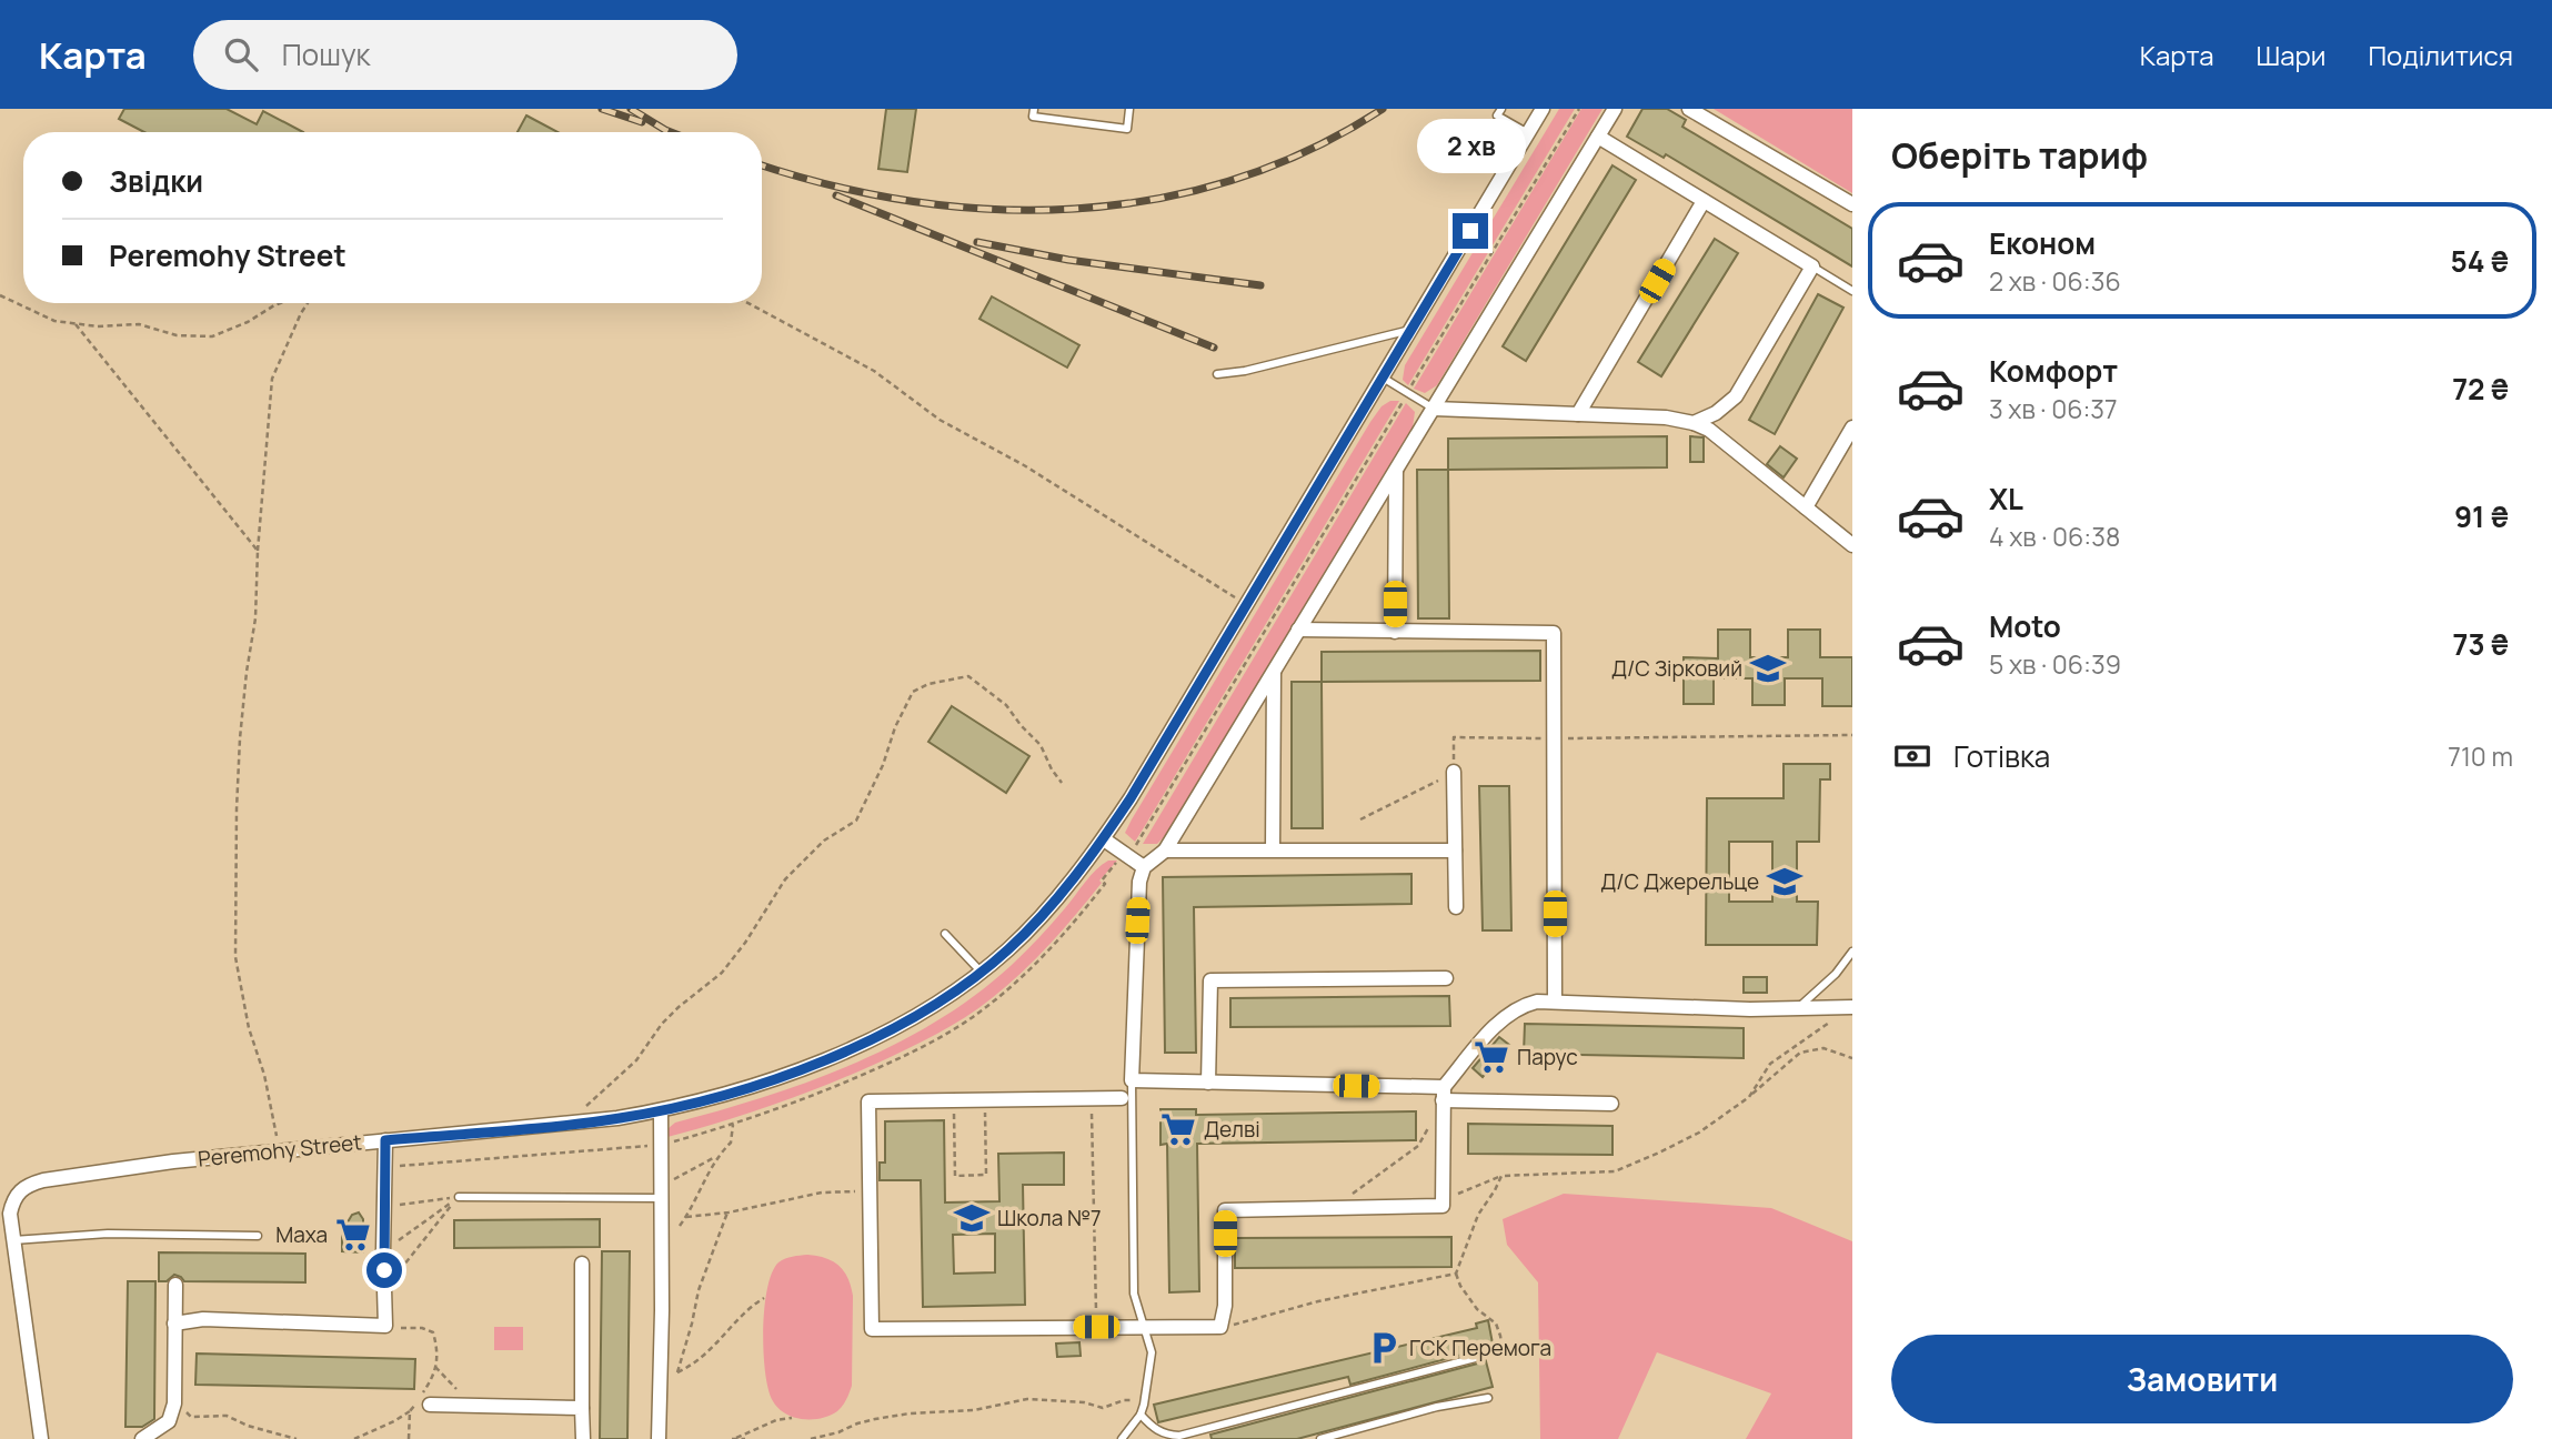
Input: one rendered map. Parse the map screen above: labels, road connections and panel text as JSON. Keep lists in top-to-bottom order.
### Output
{
  "streets": {
    "street": ["Peremohy Street"]
  },
  "places": {
    "school or university": ["Д/С Зірковий", "Д/С Джерельце", "Школа №7"],
    "supermarket": ["Парус", "Делві", "Маха"],
    "parking": ["ГСК Перемога"]
  },
  "page": {
    "header": "Карта",
    "search": "Пошук",
    "nav": ["Карта", "Шари", "Поділитися"],
    "heading": "Оберіть тариф",
    "bubble": "2 хв",
    "banner": ["Звідки", "Peremohy Street"],
    "list": [
      {
        "name": "Економ",
        "note": "2 хв · 06:36",
        "value": "54 ₴"
      },
      {
        "name": "Комфорт",
        "note": "3 хв · 06:37",
        "value": "72 ₴"
      },
      {
        "name": "XL",
        "note": "4 хв · 06:38",
        "value": "91 ₴"
      },
      {
        "name": "Moto",
        "note": "5 хв · 06:39",
        "value": "73 ₴"
      }
    ],
    "pay": ["Готівка", "710 m"],
    "buttons": "Замовити"
  }
}
